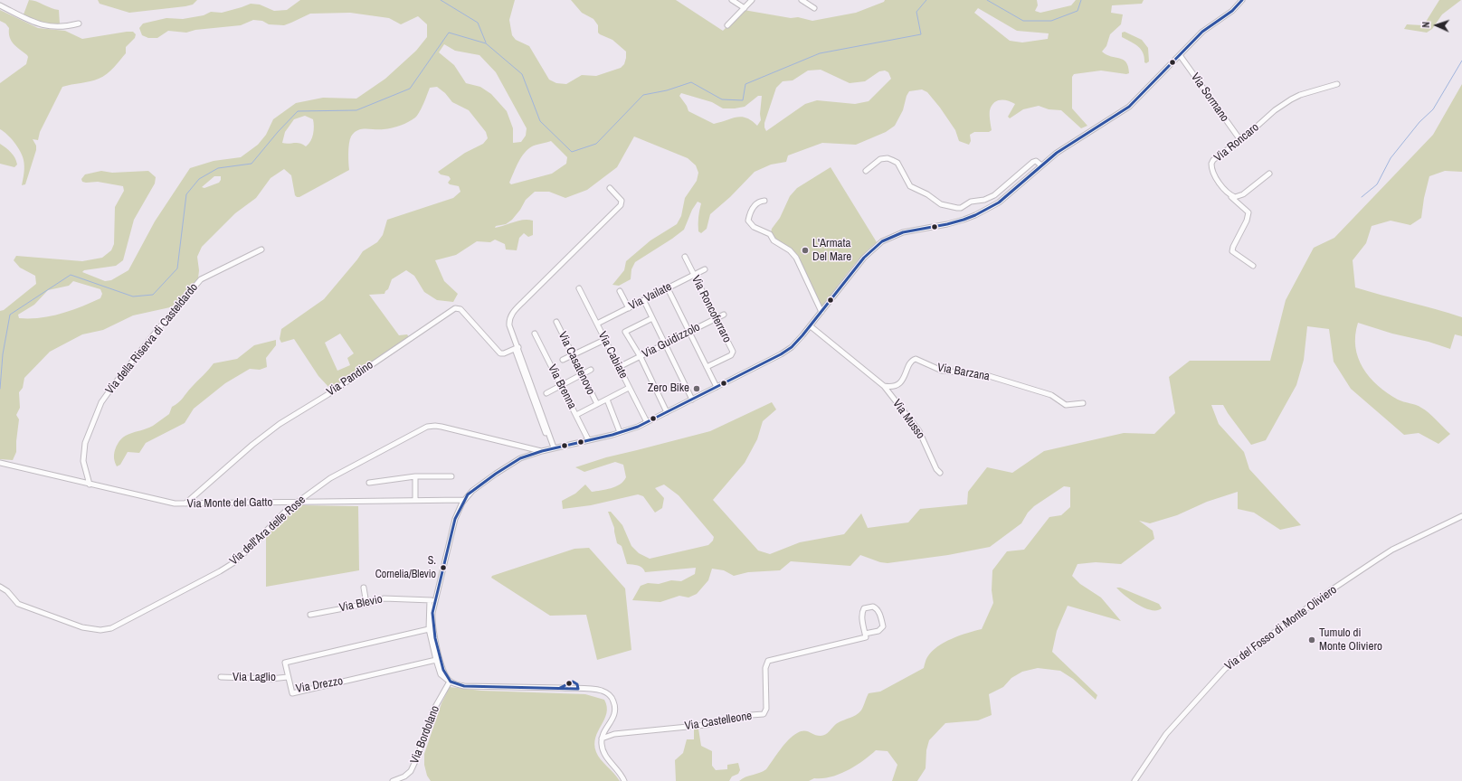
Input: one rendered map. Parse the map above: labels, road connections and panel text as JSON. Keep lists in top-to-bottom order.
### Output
{
  "streets": {
    "street": [
      "Via Sormano",
      "Via Roncaro",
      "Via Vailate",
      "Via Roncoferraro",
      "Via della Riserva di Casteldardo",
      "Via Guidizzolo",
      "Via Cabiate",
      "Via Casatenovo",
      "Via Barzana",
      "Via Pandino",
      "Via Brenna",
      "Via Musso",
      "Via Monte del Gatto",
      "Via dell'Ara delle Rose",
      "Via Blevio",
      "Via del Fosso di Monte Oliviero",
      "Via Laglio",
      "Via Drezzo",
      "Via Castelleone",
      "Via Bordolano"
    ]
  },
  "crossings": [
    ["Via Sormano", "Via Roncaro"],
    ["Via Vailate", "Via Roncoferraro"],
    ["Via Vailate", "Via Cabiate"],
    ["Via Roncoferraro", "Via Guidizzolo"],
    ["Via della Riserva di Casteldardo", "Via Monte del Gatto"],
    ["Via Guidizzolo", "Via Cabiate"],
    ["Via Cabiate", "Via Casatenovo"],
    ["Via Casatenovo", "Via Brenna"],
    ["Via Barzana", "Via Musso"],
    ["Via Pandino", "Via Monte del Gatto"],
    ["Via Monte del Gatto", "Via dell'Ara delle Rose"],
    ["Via Laglio", "Via Drezzo"]
  ],
  "places": [
    "L'Armata Del Mare",
    "Zero Bike",
    "S. Cornelia/Blevio",
    "Tumulo di Monte Oliviero"
  ],
  "north": "left"
}
